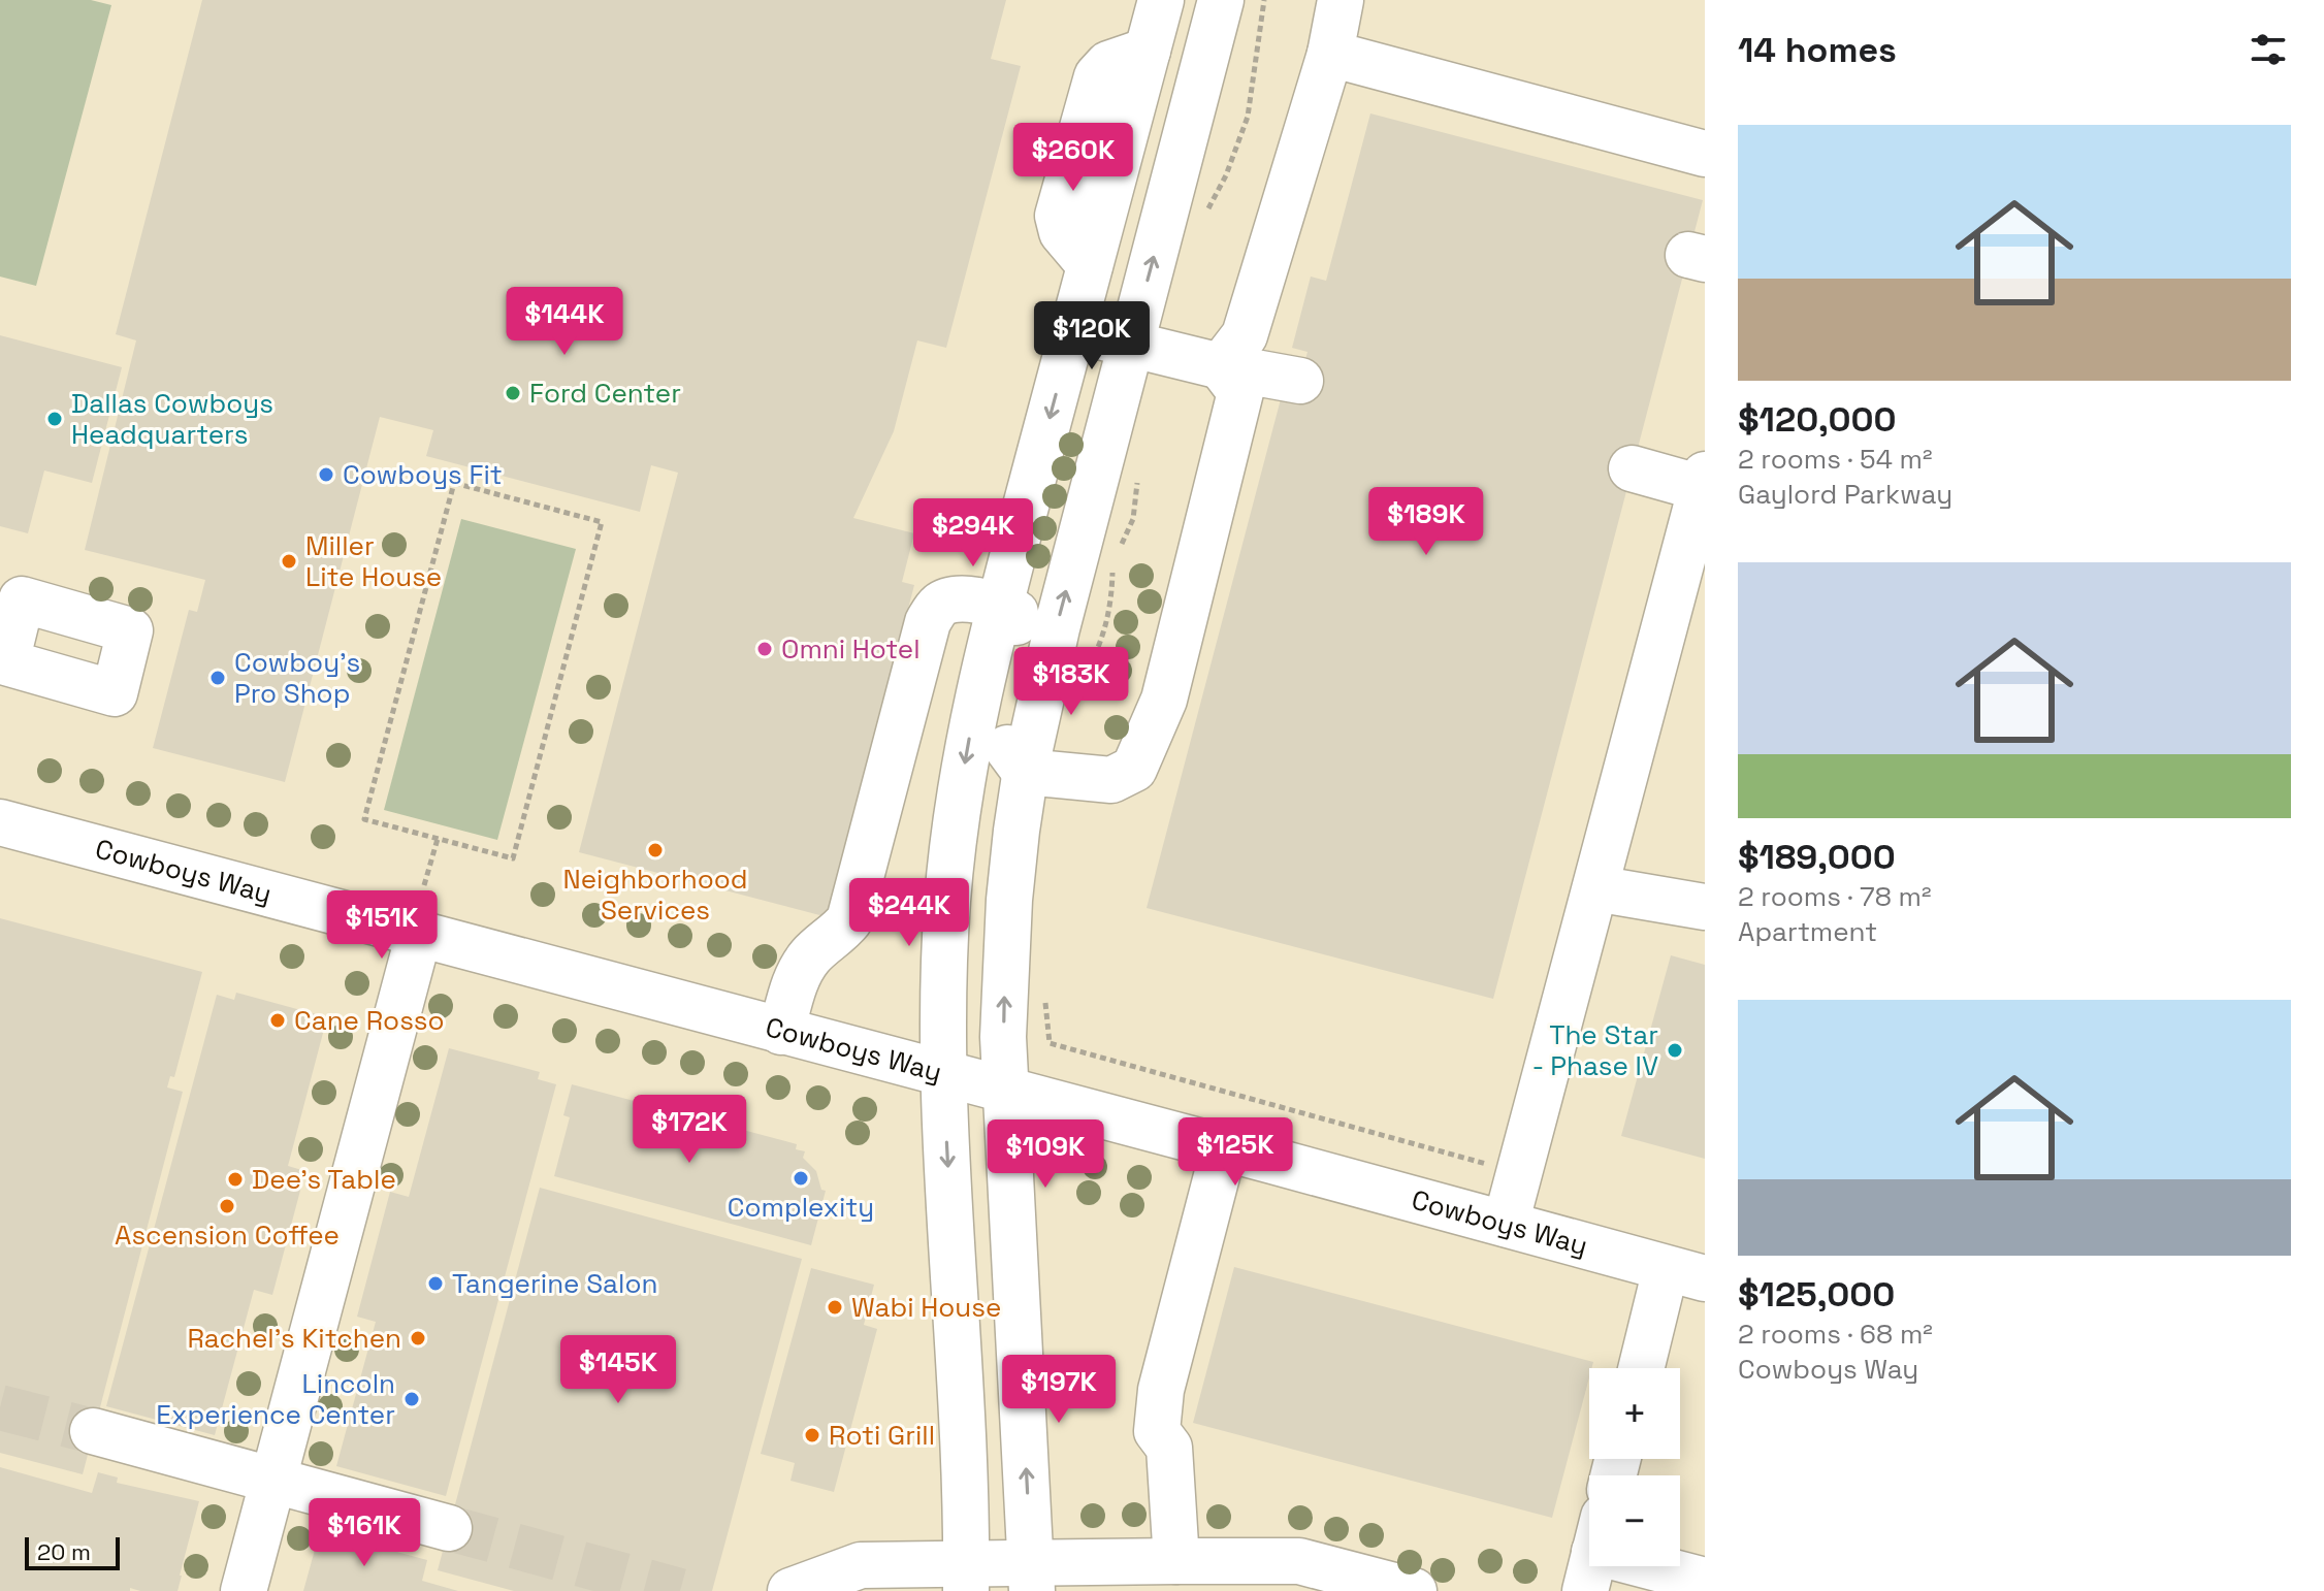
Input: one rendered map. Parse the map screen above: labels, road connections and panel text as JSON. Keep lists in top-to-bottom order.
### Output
{
  "streets": {
    "street": ["Cowboys Way"]
  },
  "places": [
    "Ford Center",
    "Dallas Cowboys Headquarters",
    "Cowboys Fit",
    "Miller Lite House",
    "Omni Hotel",
    "Cowboy's Pro Shop",
    "Neighborhood Services",
    "Cane Rosso",
    "The Star - Phase IV",
    "Complexity",
    "Dee's Table",
    "Ascension Coffee",
    "Tangerine Salon",
    "Wabi House",
    "Rachel's Kitchen",
    "Lincoln Experience Center",
    "Roti Grill"
  ],
  "scale_bar": "20 m",
  "page": {
    "heading": "14 homes",
    "list": [
      {
        "name": "$120,000",
        "note": "2 rooms · 54 m² · Gaylord Parkway"
      },
      {
        "name": "$189,000",
        "note": "2 rooms · 78 m² · Apartment"
      },
      {
        "name": "$125,000",
        "note": "2 rooms · 68 m² · Cowboys Way"
      }
    ],
    "price": [
      "$260K",
      "$144K",
      "$120K",
      "$189K",
      "$294K",
      "$183K",
      "$244K",
      "$151K",
      "$172K",
      "$125K",
      "$109K",
      "$145K",
      "$197K",
      "$161K"
    ],
    "map_buttons": ["+", "−"],
    "scale": "20 m"
  }
}
